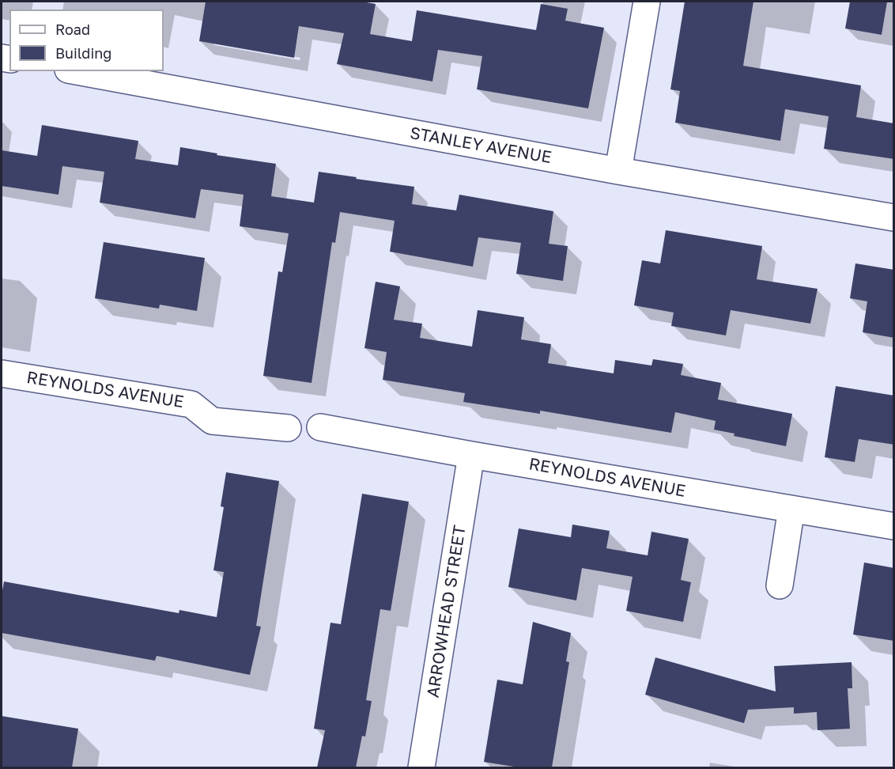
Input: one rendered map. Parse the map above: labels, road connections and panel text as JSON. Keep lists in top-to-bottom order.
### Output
{
  "streets": {
    "street": ["STANLEY AVENUE", "REYNOLDS AVENUE", "ARROWHEAD STREET"]
  },
  "crossings": [
    ["REYNOLDS AVENUE", "ARROWHEAD STREET"]
  ],
  "legend": ["Road", "Building"]
}
